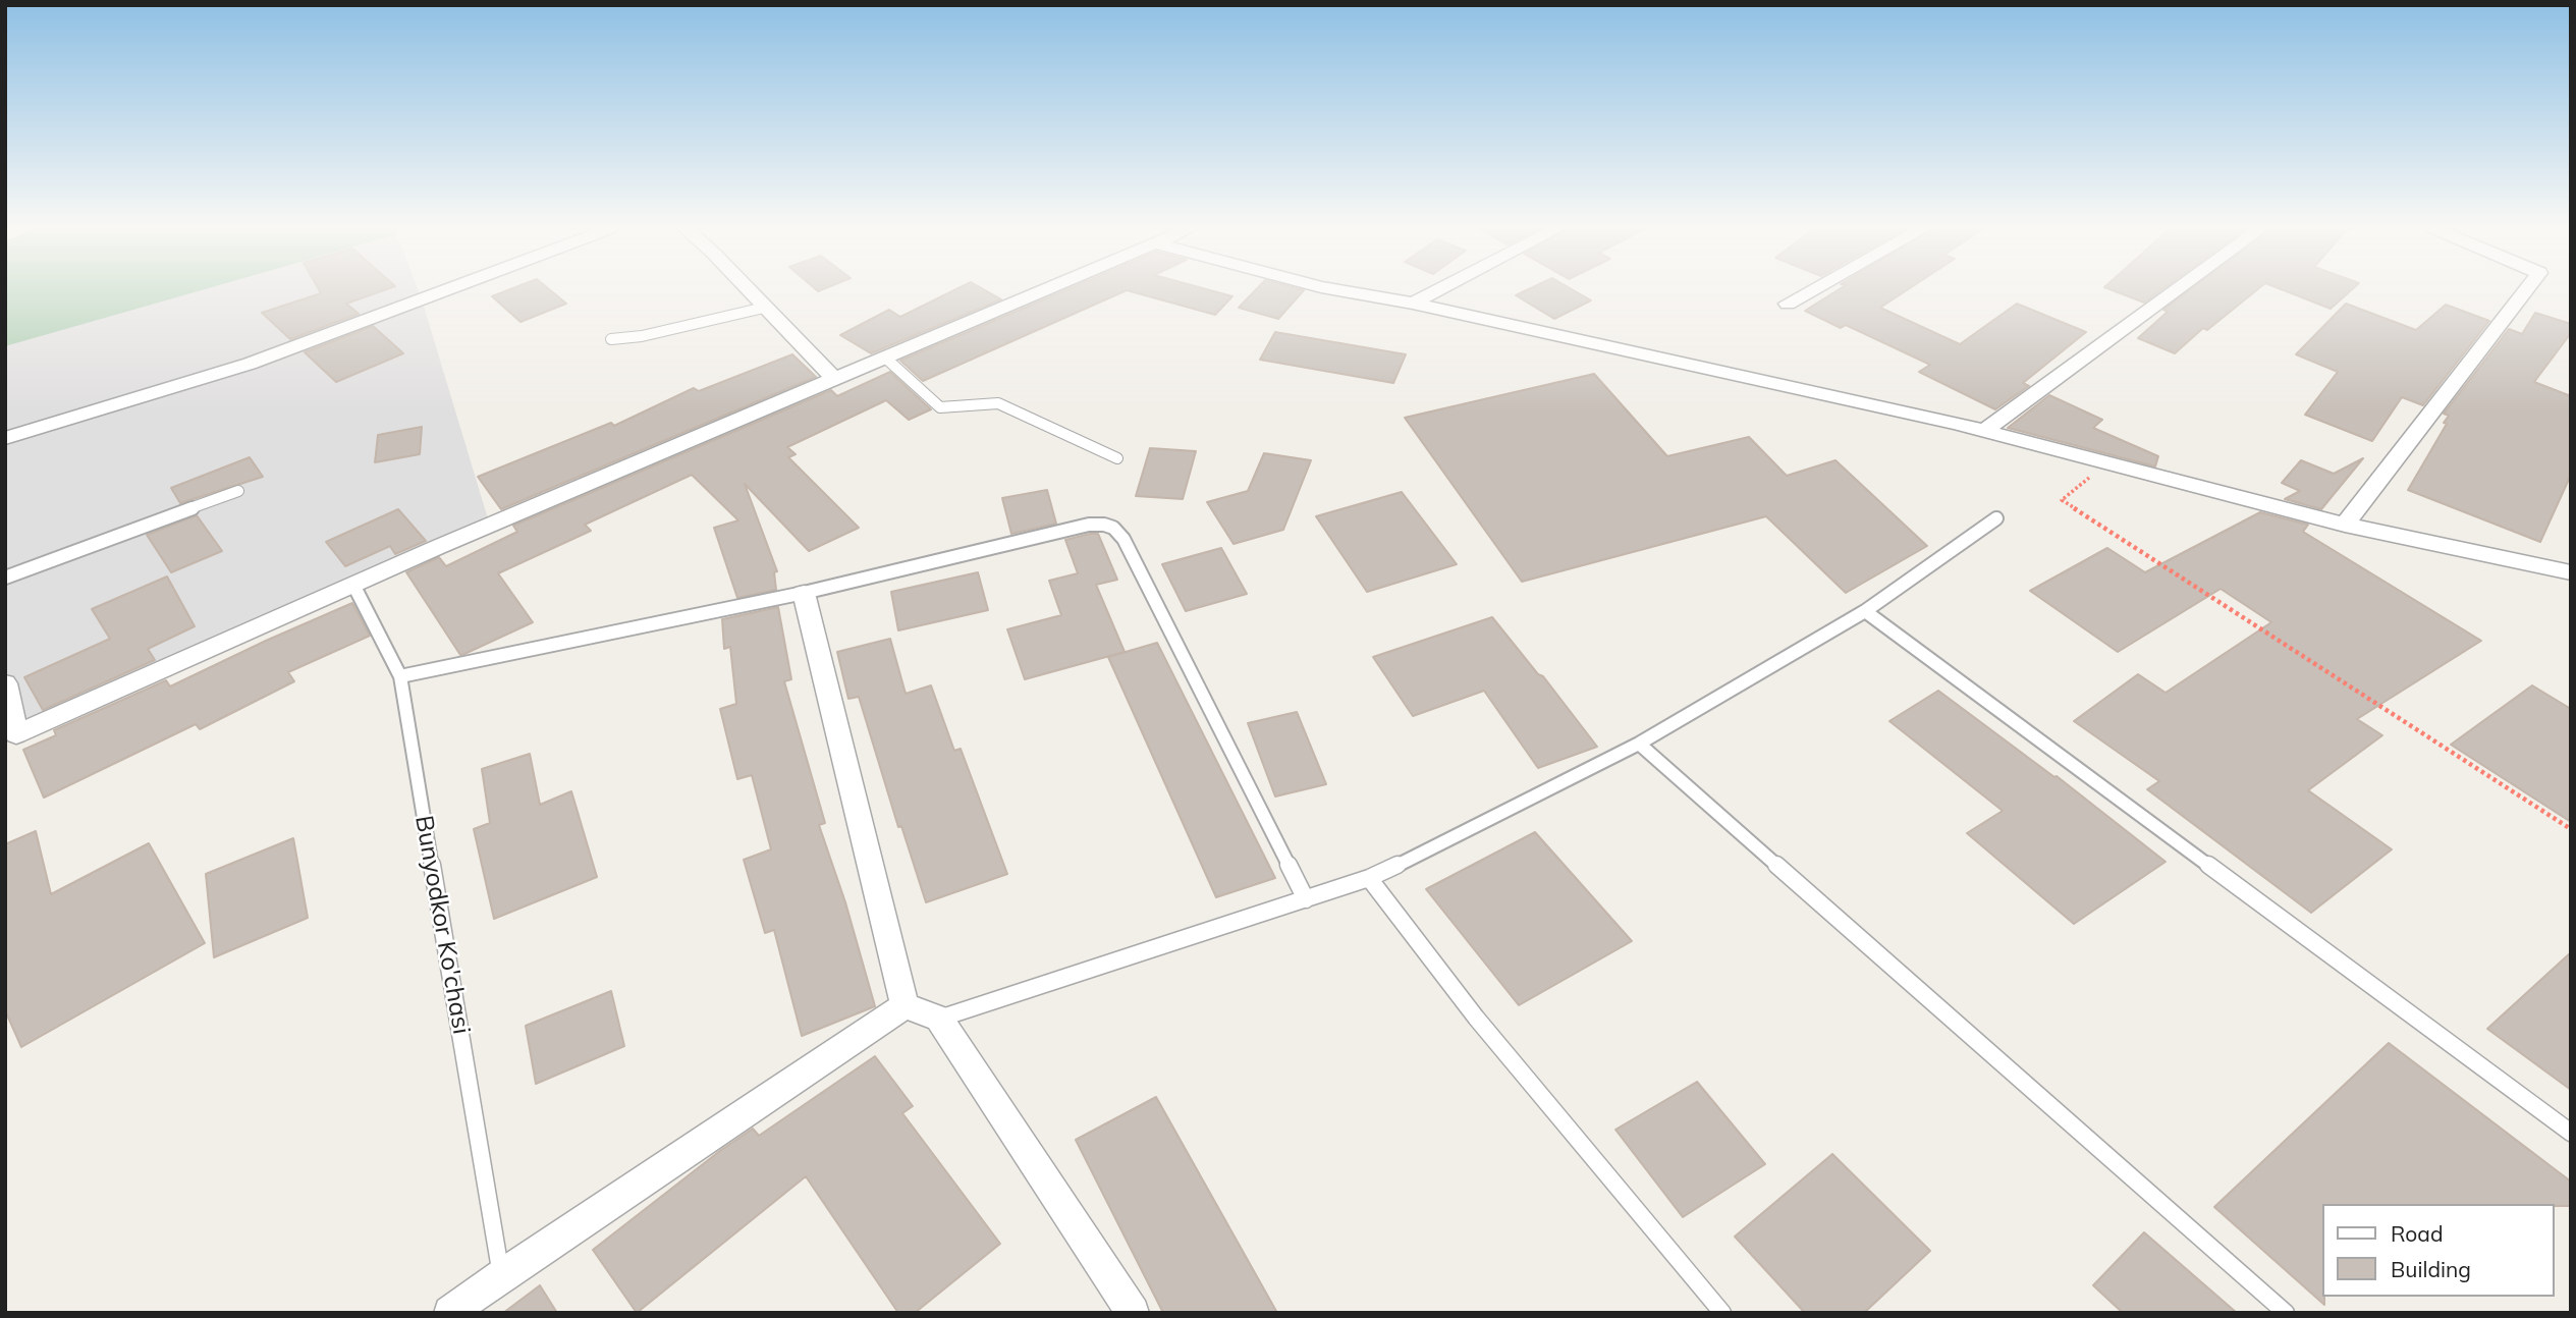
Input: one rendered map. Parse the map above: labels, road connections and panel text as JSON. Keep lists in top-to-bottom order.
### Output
{
  "streets": {
    "lane": ["Bunyodkor Ko'chasi"]
  },
  "legend": ["Road", "Building"]
}
